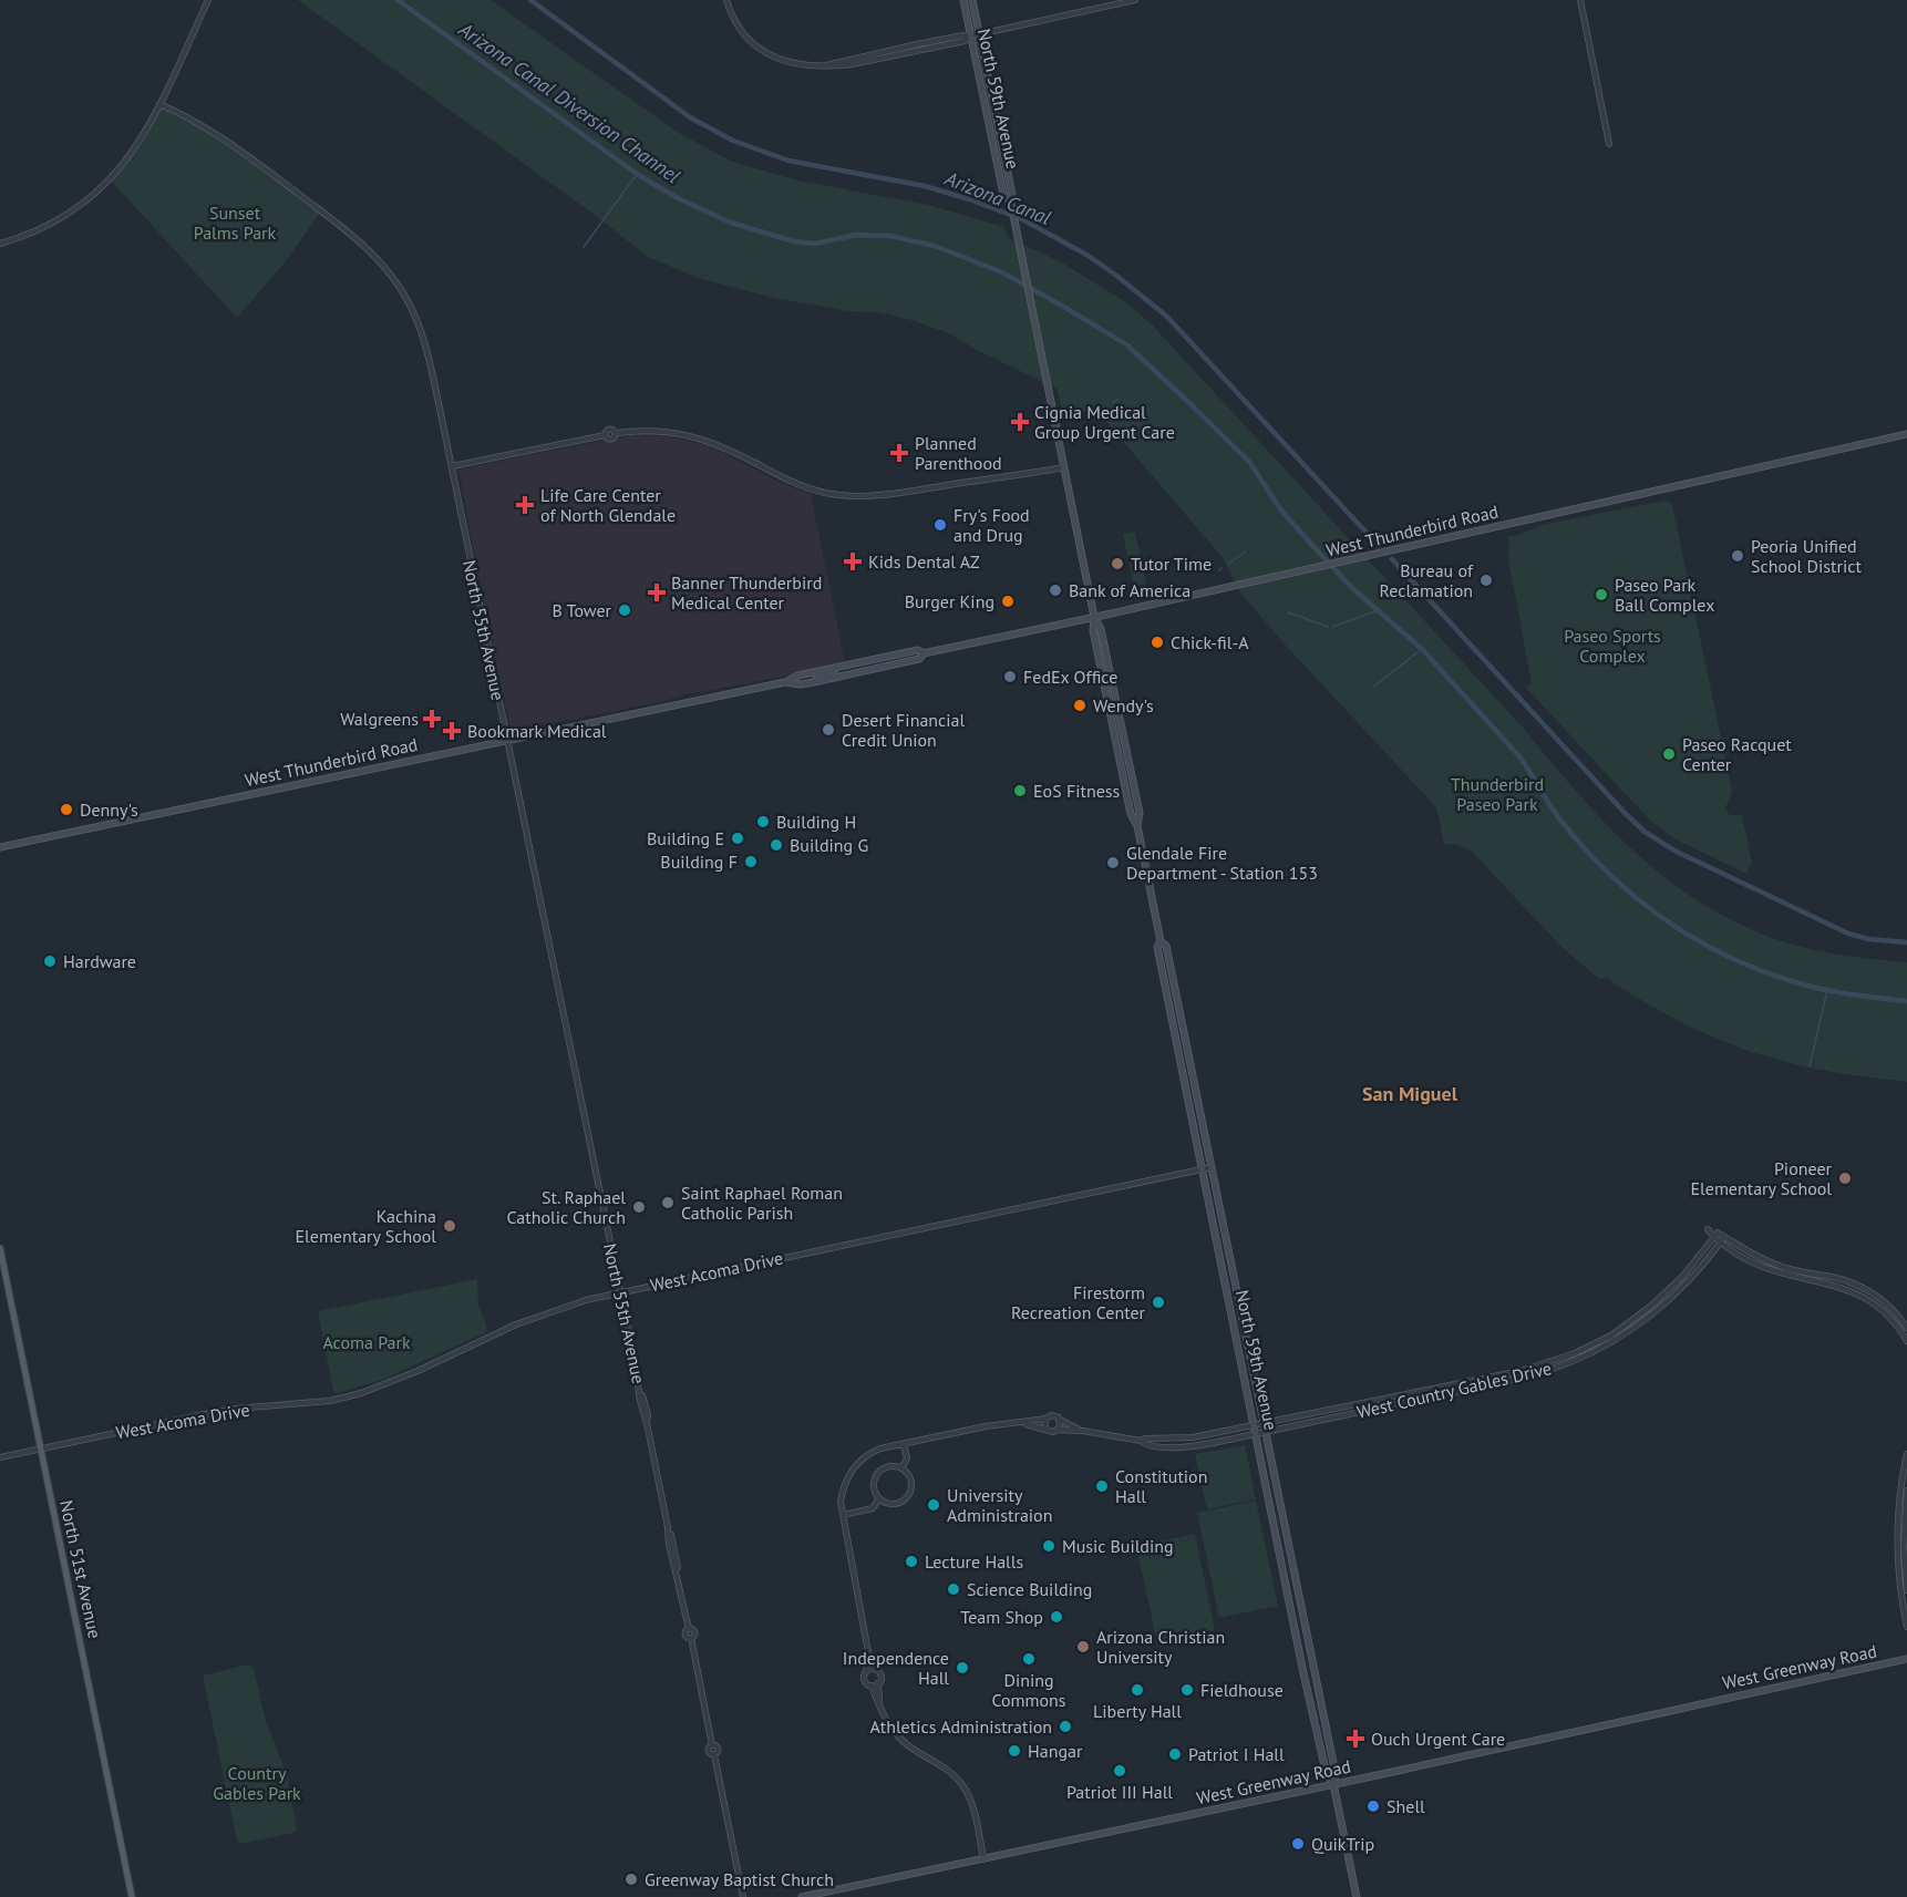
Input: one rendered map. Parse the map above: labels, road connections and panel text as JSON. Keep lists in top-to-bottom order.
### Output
{
  "streets": {
    "main road": [
      "North 59th Avenue",
      "West Thunderbird Road",
      "North 51st Avenue",
      "West Greenway Road"
    ],
    "street": ["North 55th Avenue", "West Acoma Drive", "West Country Gables Drive"]
  },
  "crossings": [
    ["North 59th Avenue", "West Thunderbird Road"],
    ["North 59th Avenue", "West Acoma Drive"],
    ["North 59th Avenue", "West Country Gables Drive"],
    ["North 59th Avenue", "West Greenway Road"],
    ["West Thunderbird Road", "North 55th Avenue"],
    ["North 55th Avenue", "West Acoma Drive"],
    ["West Acoma Drive", "North 51st Avenue"]
  ],
  "districts": ["San Miguel"],
  "water": ["Arizona Canal Diversion Channel", "Arizona Canal"],
  "parks": [
    "Sunset Palms Park",
    "Paseo Sports Complex",
    "Thunderbird Paseo Park",
    "Acoma Park",
    "Country Gables Park"
  ],
  "places": {
    "health": [
      "Cignia Medical Group Urgent Care",
      "Planned Parenthood",
      "Life Care Center of North Glendale",
      "Kids Dental AZ",
      "Banner Thunderbird Medical Center",
      "Walgreens",
      "Bookmark Medical",
      "Ouch Urgent Care"
    ],
    "other": [
      "Fry's Food and Drug",
      "Peoria Unified School District",
      "Tutor Time",
      "Bureau of Reclamation",
      "Bank of America",
      "Paseo Park Ball Complex",
      "Burger King",
      "B Tower",
      "Chick-fil-A",
      "FedEx Office",
      "Wendy's",
      "Desert Financial Credit Union",
      "Paseo Racquet Center",
      "EoS Fitness",
      "Denny's",
      "Building H",
      "Building E",
      "Building G",
      "Building F",
      "Glendale Fire Department - Station 153",
      "Hardware",
      "Pioneer Elementary School",
      "Saint Raphael Roman Catholic Parish",
      "St. Raphael Catholic Church",
      "Kachina Elementary School",
      "Firestorm Recreation Center",
      "Constitution Hall",
      "University Administraion",
      "Music Building",
      "Lecture Halls",
      "Science Building",
      "Team Shop",
      "Arizona Christian University",
      "Dining Commons",
      "Independence Hall",
      "Liberty Hall",
      "Fieldhouse",
      "Athletics Administration",
      "Hangar",
      "Patriot I Hall",
      "Patriot III Hall",
      "Shell",
      "QuikTrip",
      "Greenway Baptist Church"
    ]
  }
}
